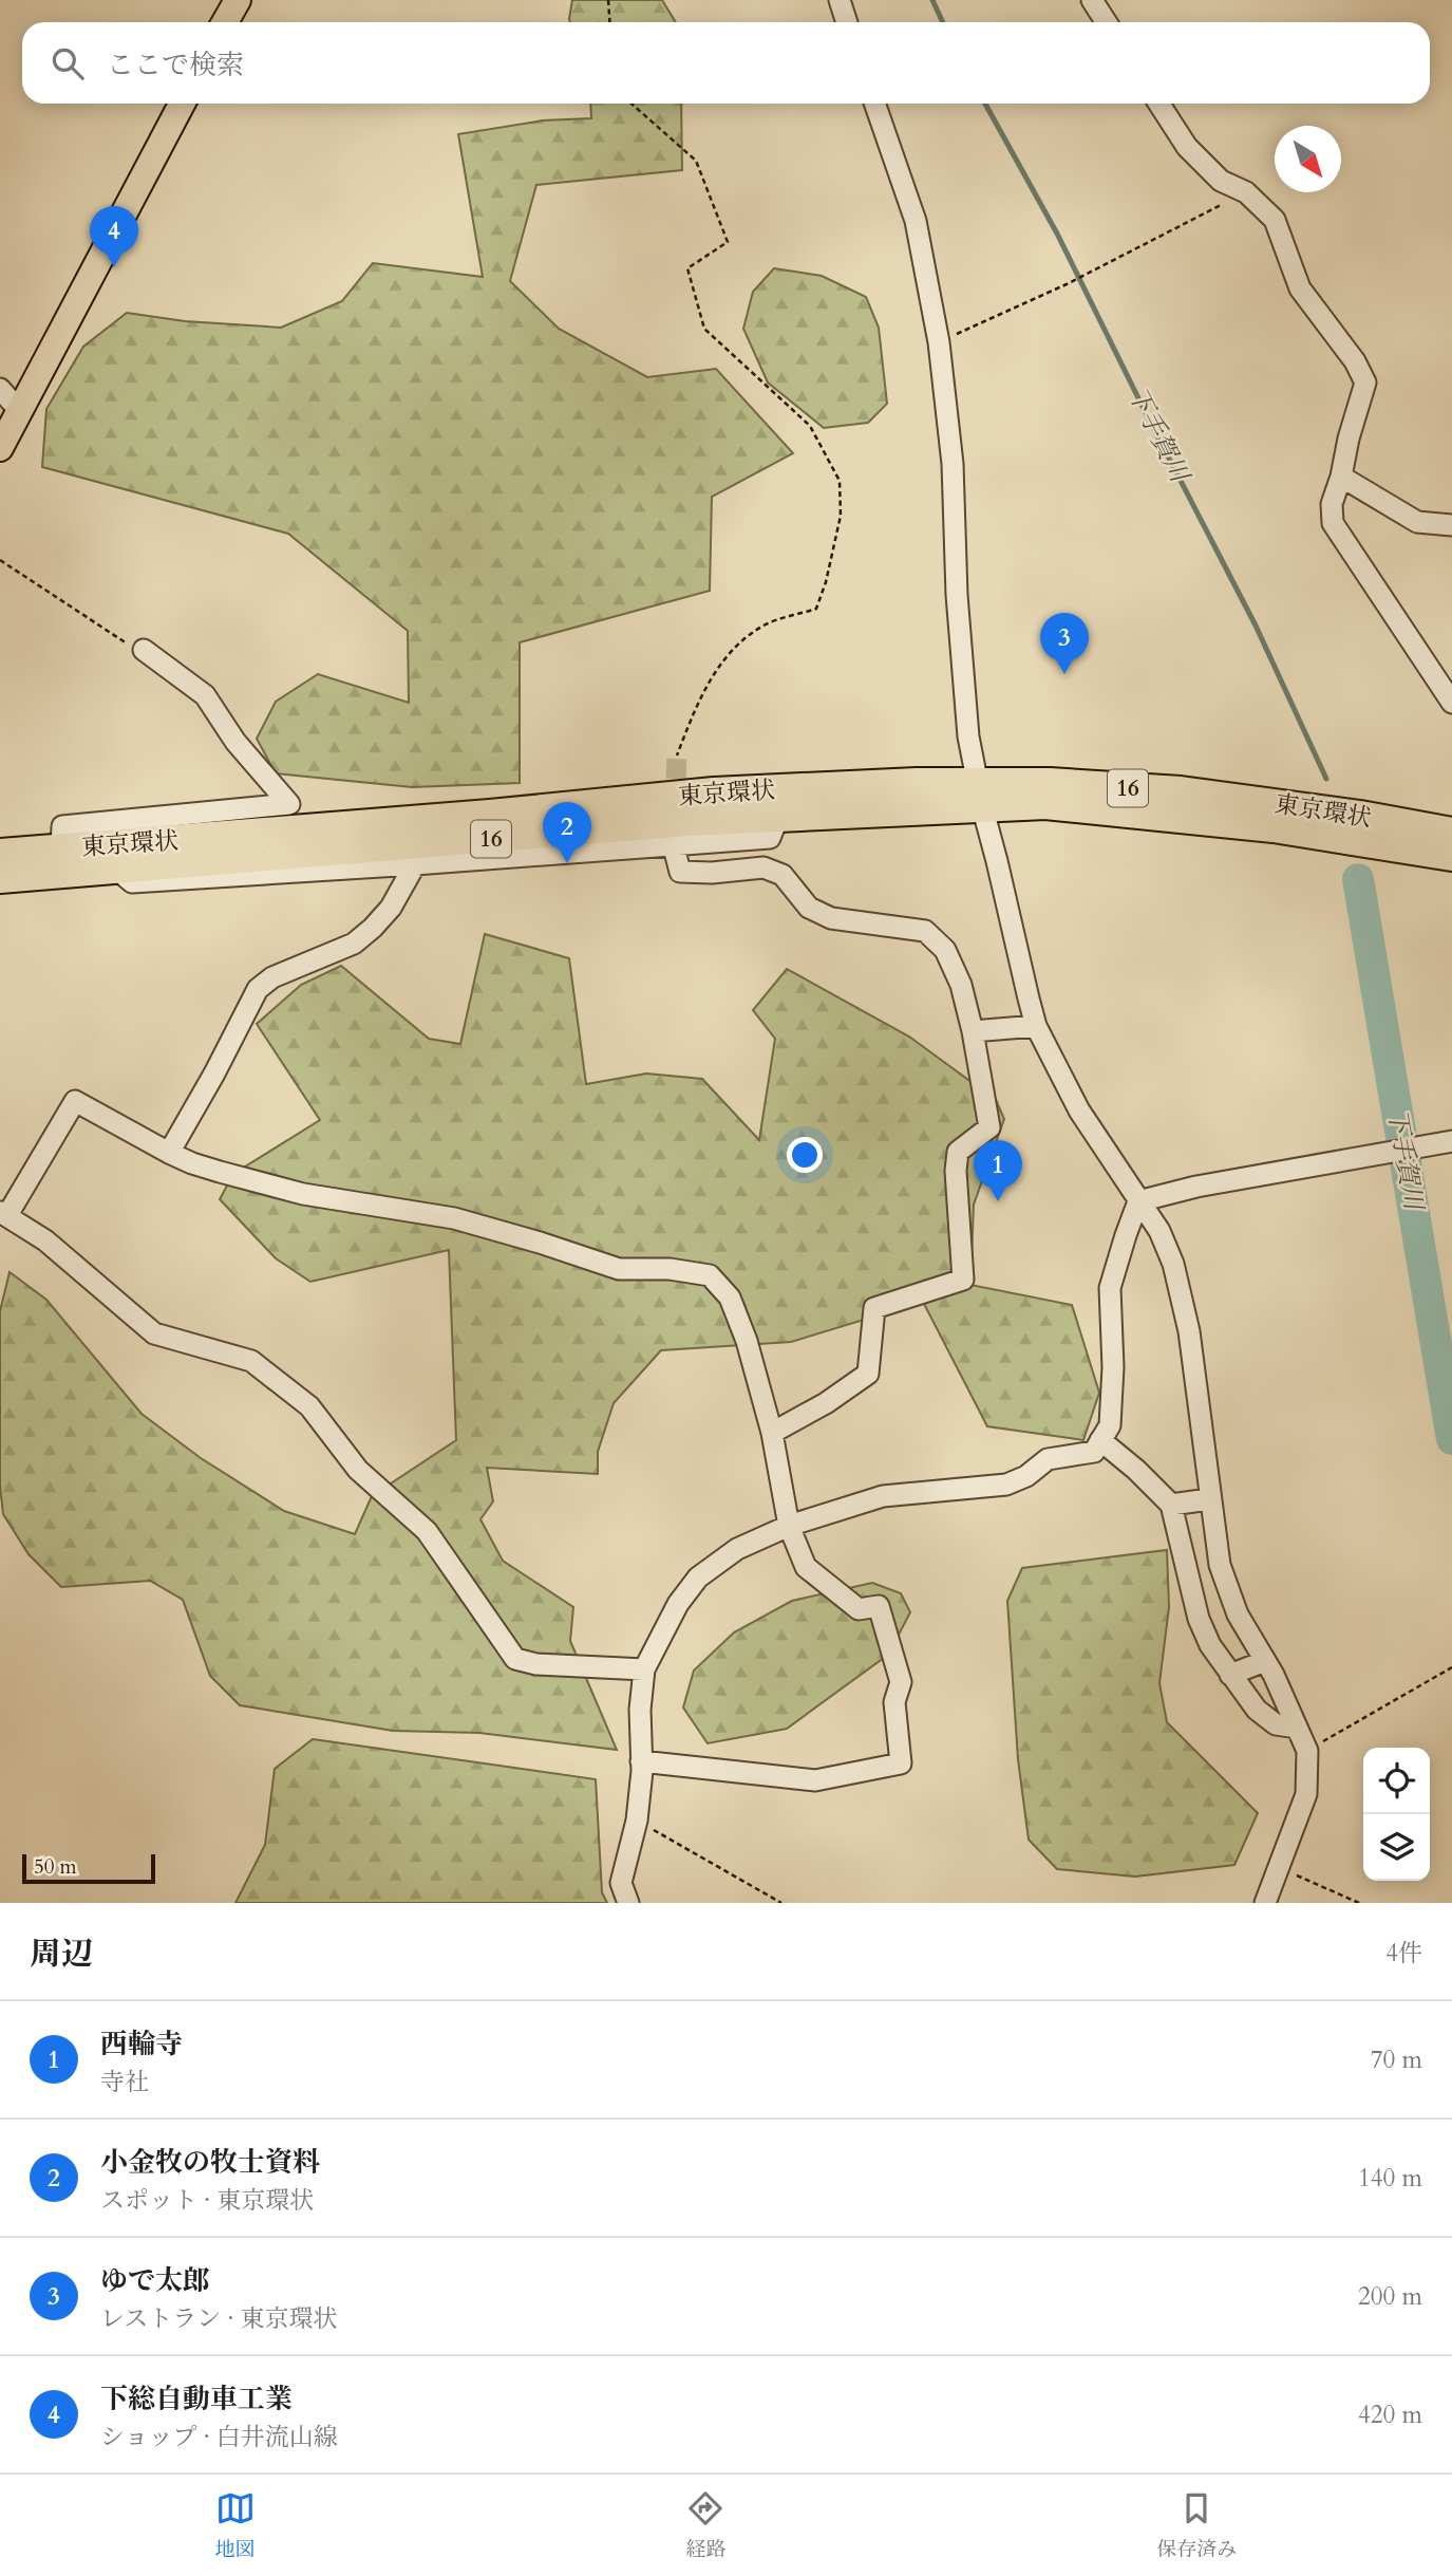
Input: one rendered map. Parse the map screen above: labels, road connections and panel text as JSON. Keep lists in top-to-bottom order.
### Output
{
  "streets": {
    "highway": ["16", "東京環状"]
  },
  "water": ["下手賀川"],
  "scale_bar": "50 m",
  "north": "bottom right",
  "page": {
    "search": "ここで検索",
    "pins": [
      "4",
      "3",
      "2",
      "1"
    ],
    "scale": "50 m",
    "heading": ["周辺", "4件"],
    "list": [
      {
        "mark": "1",
        "name": "西輪寺",
        "note": "寺社",
        "value": "70 m"
      },
      {
        "mark": "2",
        "name": "小金牧の牧士資料",
        "note": "スポット · 東京環状",
        "value": "140 m"
      },
      {
        "mark": "3",
        "name": "ゆで太郎",
        "note": "レストラン · 東京環状",
        "value": "200 m"
      },
      {
        "mark": "4",
        "name": "下総自動車工業",
        "note": "ショップ · 白井流山線",
        "value": "420 m"
      }
    ],
    "nav": ["地図", "経路", "保存済み"]
  }
}
